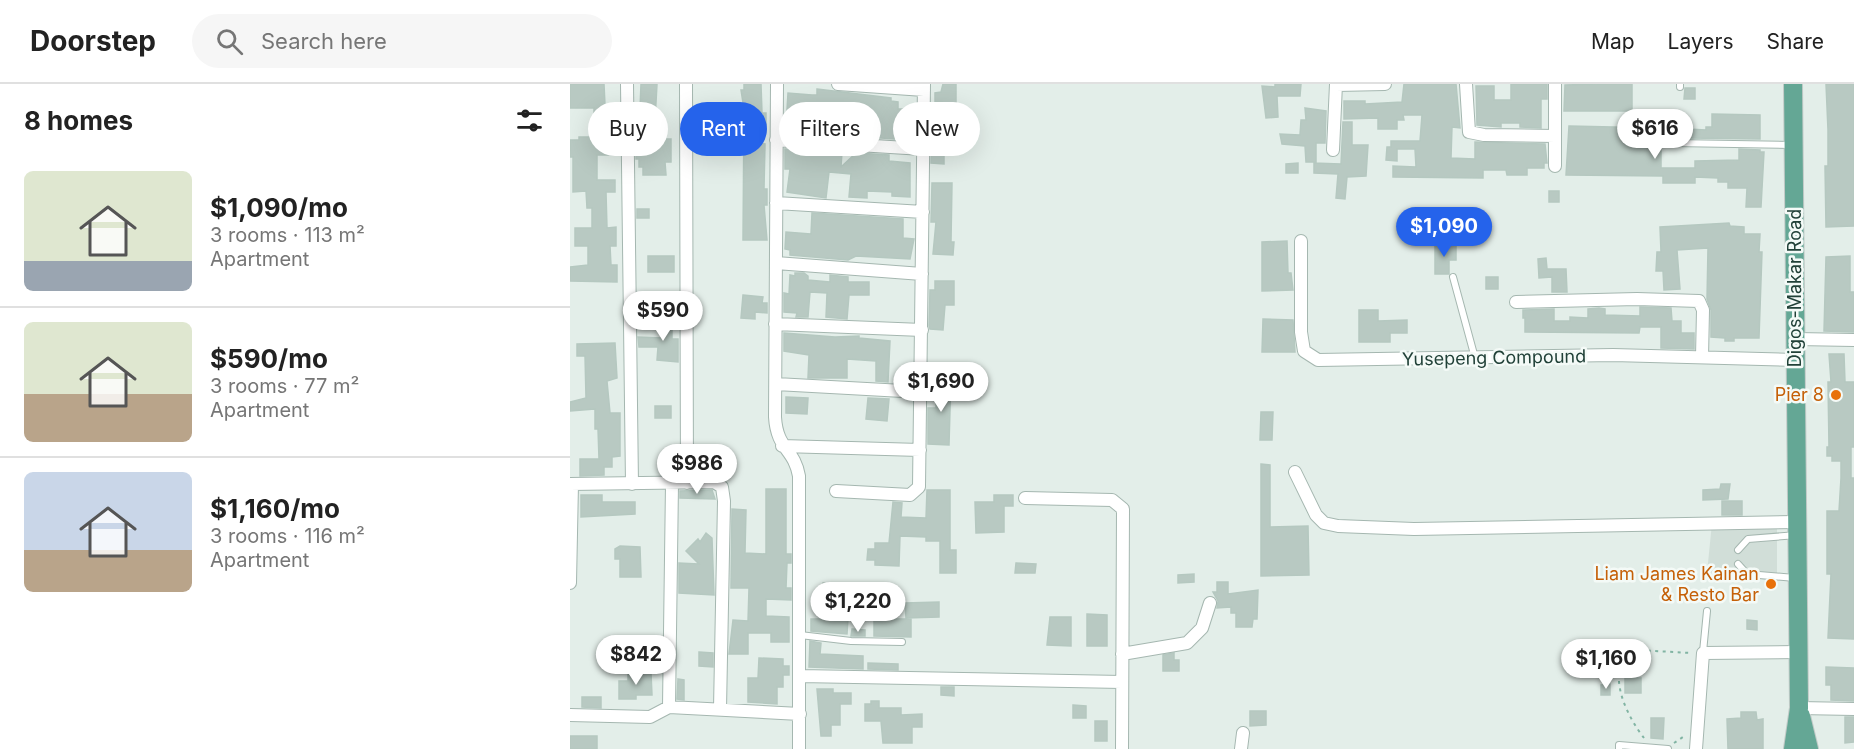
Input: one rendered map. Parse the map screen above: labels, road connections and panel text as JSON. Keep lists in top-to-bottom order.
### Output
{
  "streets": {
    "main road": ["Digos-Makar Road"],
    "street": ["Yusepeng Compound"]
  },
  "crossings": [
    ["Digos-Makar Road", "Yusepeng Compound"]
  ],
  "places": ["Pier 8", "Liam James Kainan & Resto Bar"],
  "page": {
    "header": "Doorstep",
    "search": "Search here",
    "nav": ["Map", "Layers", "Share"],
    "heading": "8 homes",
    "chip": [
      "Buy",
      "Rent",
      "Filters",
      "New"
    ],
    "price": [
      "$616",
      "$1,090",
      "$590",
      "$1,690",
      "$986",
      "$1,220",
      "$842",
      "$1,160"
    ],
    "list": [
      {
        "name": "$1,090/mo",
        "note": "3 rooms · 113 m² · Apartment"
      },
      {
        "name": "$590/mo",
        "note": "3 rooms · 77 m² · Apartment"
      },
      {
        "name": "$1,160/mo",
        "note": "3 rooms · 116 m² · Apartment"
      }
    ]
  }
}
